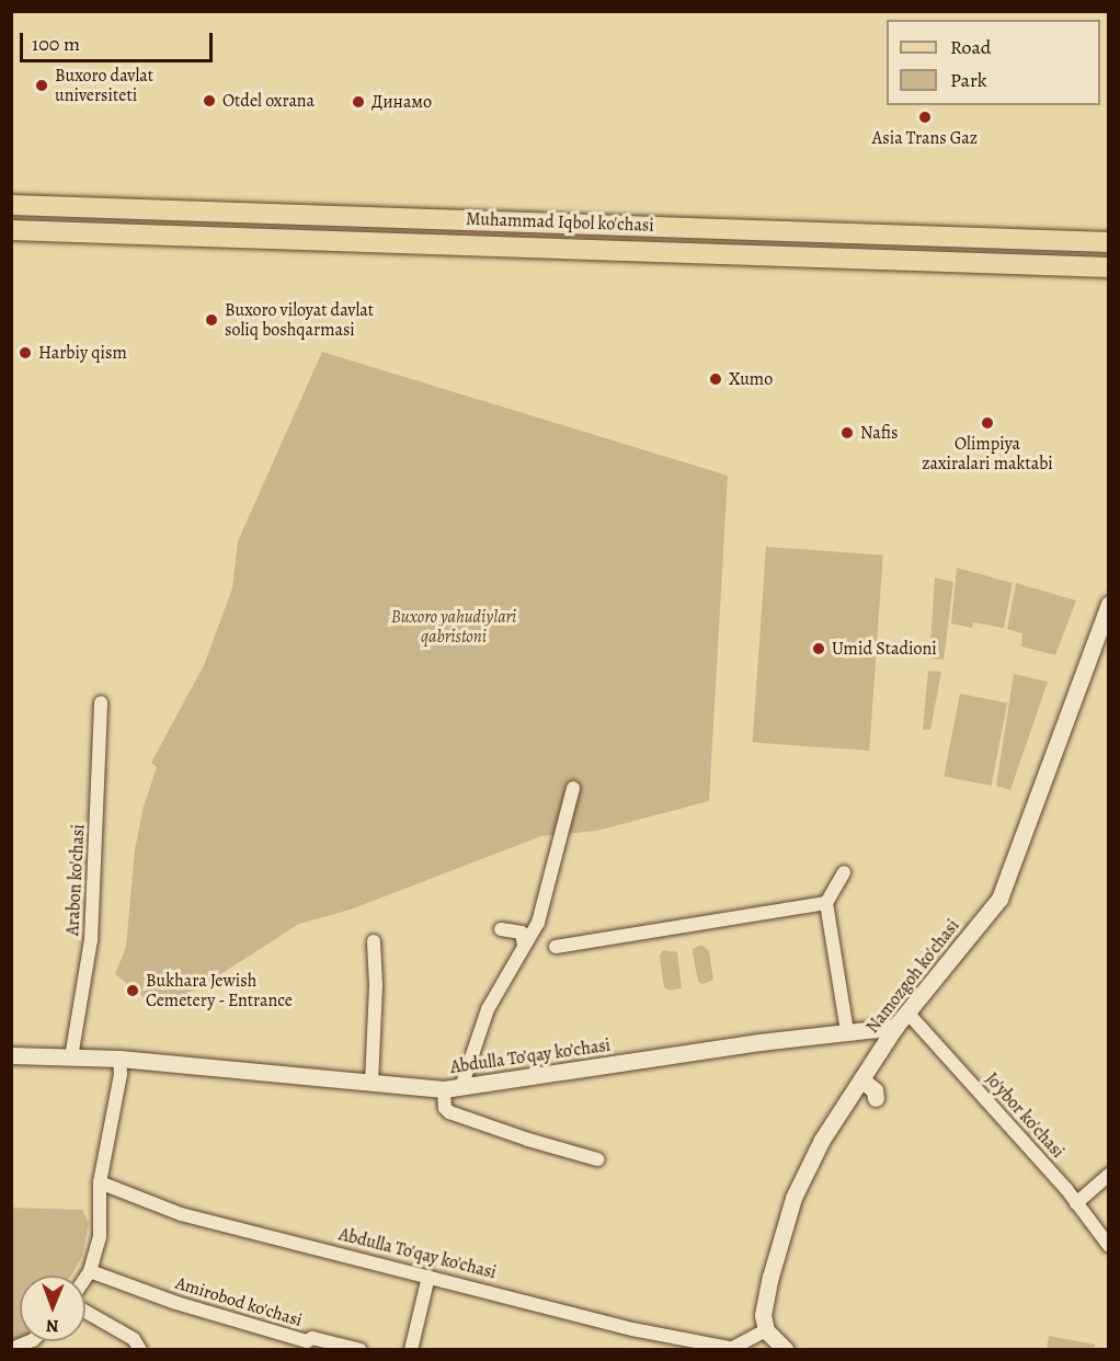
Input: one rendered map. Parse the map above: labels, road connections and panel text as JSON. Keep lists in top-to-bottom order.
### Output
{
  "streets": {
    "main road": ["Muhammad Iqbol ko'chasi"],
    "street": [
      "Arabon ko'chasi",
      "Namozgoh ko'chasi",
      "Abdulla To’qay ko’chasi",
      "Jo'ybor ko'chasi",
      "Abdulla To'qay ko'chasi",
      "Amirobod ko'chasi"
    ]
  },
  "crossings": [
    ["Arabon ko'chasi", "Abdulla To’qay ko’chasi"],
    ["Namozgoh ko'chasi", "Abdulla To’qay ko’chasi"],
    ["Namozgoh ko'chasi", "Jo'ybor ko'chasi"]
  ],
  "parks": ["Buxoro yahudiylari qabristoni"],
  "places": [
    "Buxoro davlat universiteti",
    "Otdel oxrana",
    "Динамо",
    "Asia Trans Gaz",
    "Buxoro viloyat davlat soliq boshqarmasi",
    "Harbiy qism",
    "Xumo",
    "Olimpiya zaxiralari maktabi",
    "Nafis",
    "Umid Stadioni",
    "Bukhara Jewish Cemetery - Entrance"
  ],
  "legend": ["Road", "Park"],
  "scale_bar": "100 m",
  "north": "bottom"
}
